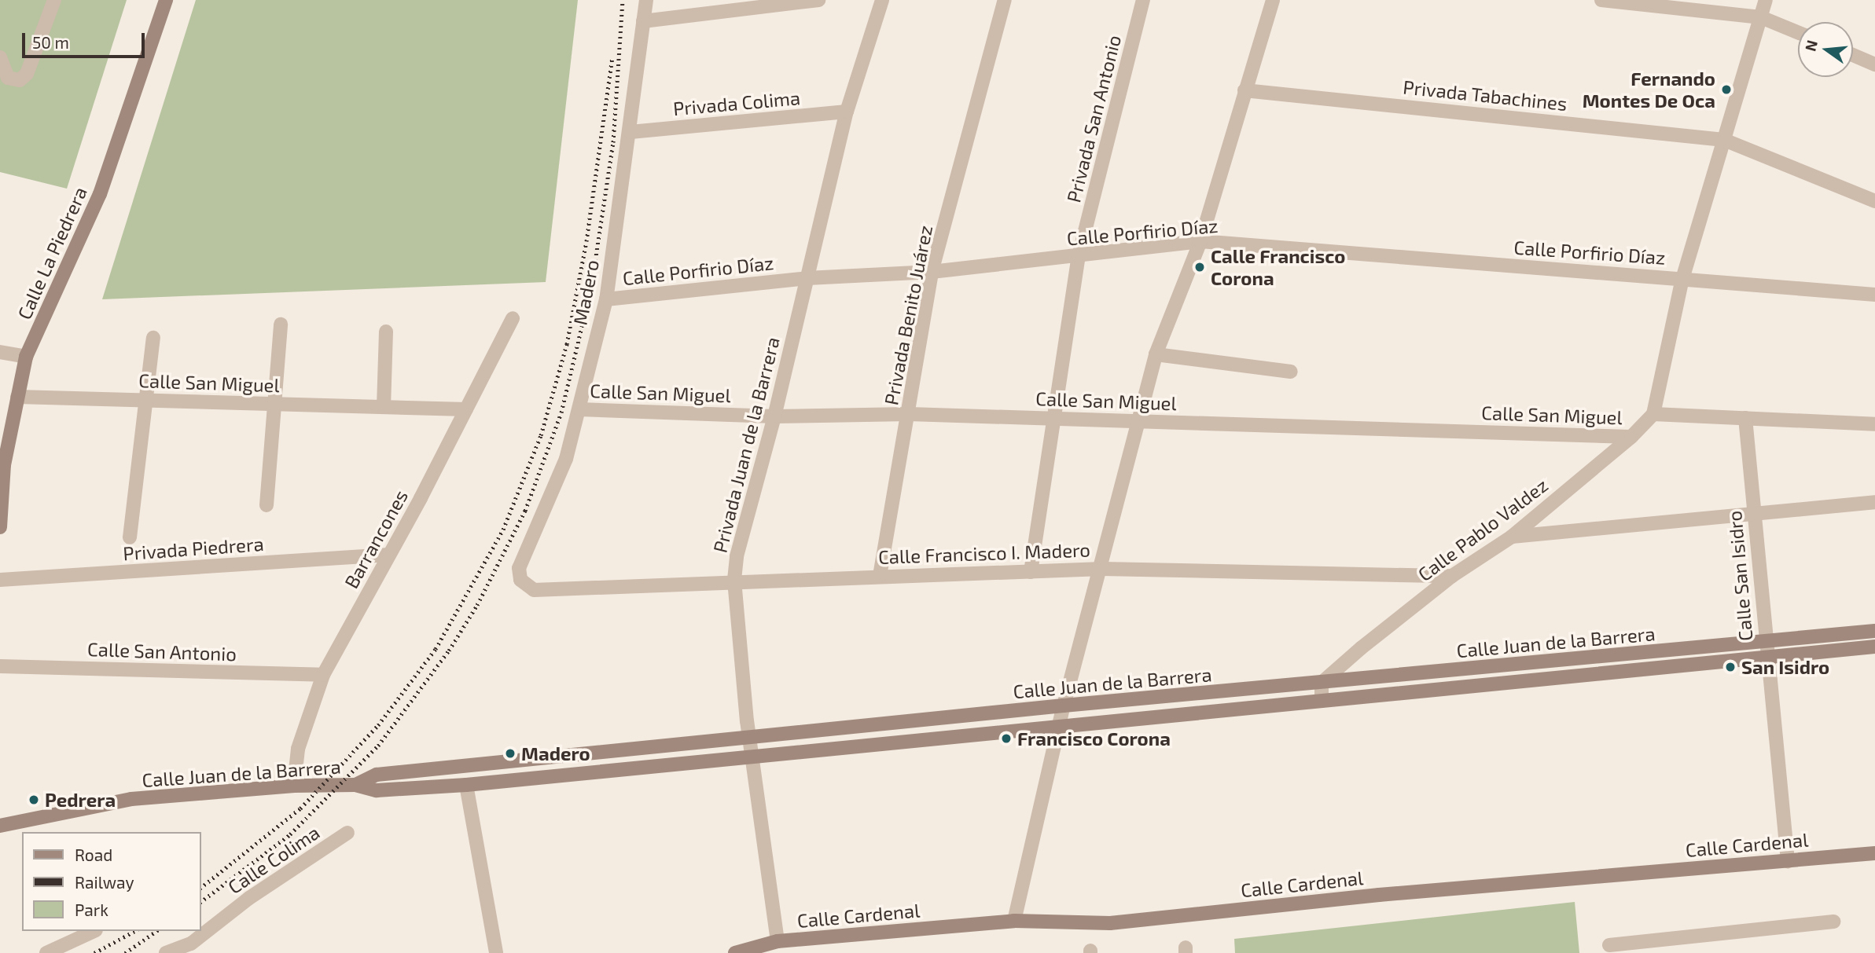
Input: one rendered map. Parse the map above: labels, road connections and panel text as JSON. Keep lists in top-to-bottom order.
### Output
{
  "streets": {
    "main road": ["Calle La Piedrera", "Calle Juan de la Barrera", "Calle Cardenal"],
    "street": [
      "Privada Tabachines",
      "Privada Colima",
      "Privada San Antonio",
      "Calle Porfirio Díaz",
      "Madero",
      "Privada Benito Juárez",
      "Calle San Miguel",
      "Privada Juan de la Barrera",
      "Calle Pablo Valdez",
      "Barrancones",
      "Privada Piedrera",
      "Calle Francisco I. Madero",
      "Calle San Isidro",
      "Calle San Antonio",
      "Calle Colima"
    ]
  },
  "crossings": [
    ["Privada Colima", "Madero"],
    ["Privada Colima", "Privada Juan de la Barrera"],
    ["Privada San Antonio", "Calle Porfirio Díaz"],
    ["Privada San Antonio", "Calle San Miguel"],
    ["Privada San Antonio", "Calle Francisco I. Madero"],
    ["Calle Porfirio Díaz", "Madero"],
    ["Calle Porfirio Díaz", "Privada Benito Juárez"],
    ["Calle Porfirio Díaz", "Privada Juan de la Barrera"],
    ["Calle La Piedrera", "Calle San Miguel"],
    ["Madero", "Calle San Miguel"],
    ["Madero", "Calle Francisco I. Madero"],
    ["Privada Benito Juárez", "Calle San Miguel"],
    ["Privada Benito Juárez", "Calle Francisco I. Madero"],
    ["Calle San Miguel", "Privada Juan de la Barrera"],
    ["Calle San Miguel", "Calle Pablo Valdez"],
    ["Calle San Miguel", "Barrancones"],
    ["Privada Juan de la Barrera", "Calle Francisco I. Madero"],
    ["Privada Juan de la Barrera", "Calle Juan de la Barrera"],
    ["Privada Juan de la Barrera", "Calle Cardenal"],
    ["Calle Pablo Valdez", "Calle Francisco I. Madero"],
    ["Calle Pablo Valdez", "Calle Juan de la Barrera"],
    ["Barrancones", "Privada Piedrera"],
    ["Barrancones", "Calle Juan de la Barrera"],
    ["Barrancones", "Calle San Antonio"],
    ["Calle San Isidro", "Calle Juan de la Barrera"],
    ["Calle San Isidro", "Calle Cardenal"]
  ],
  "places": [
    "Fernando Montes De Oca",
    "Calle Francisco Corona",
    "San Isidro",
    "Francisco Corona",
    "Madero",
    "Pedrera"
  ],
  "legend": ["Road", "Railway", "Park"],
  "scale_bar": "50 m",
  "north": "left"
}
